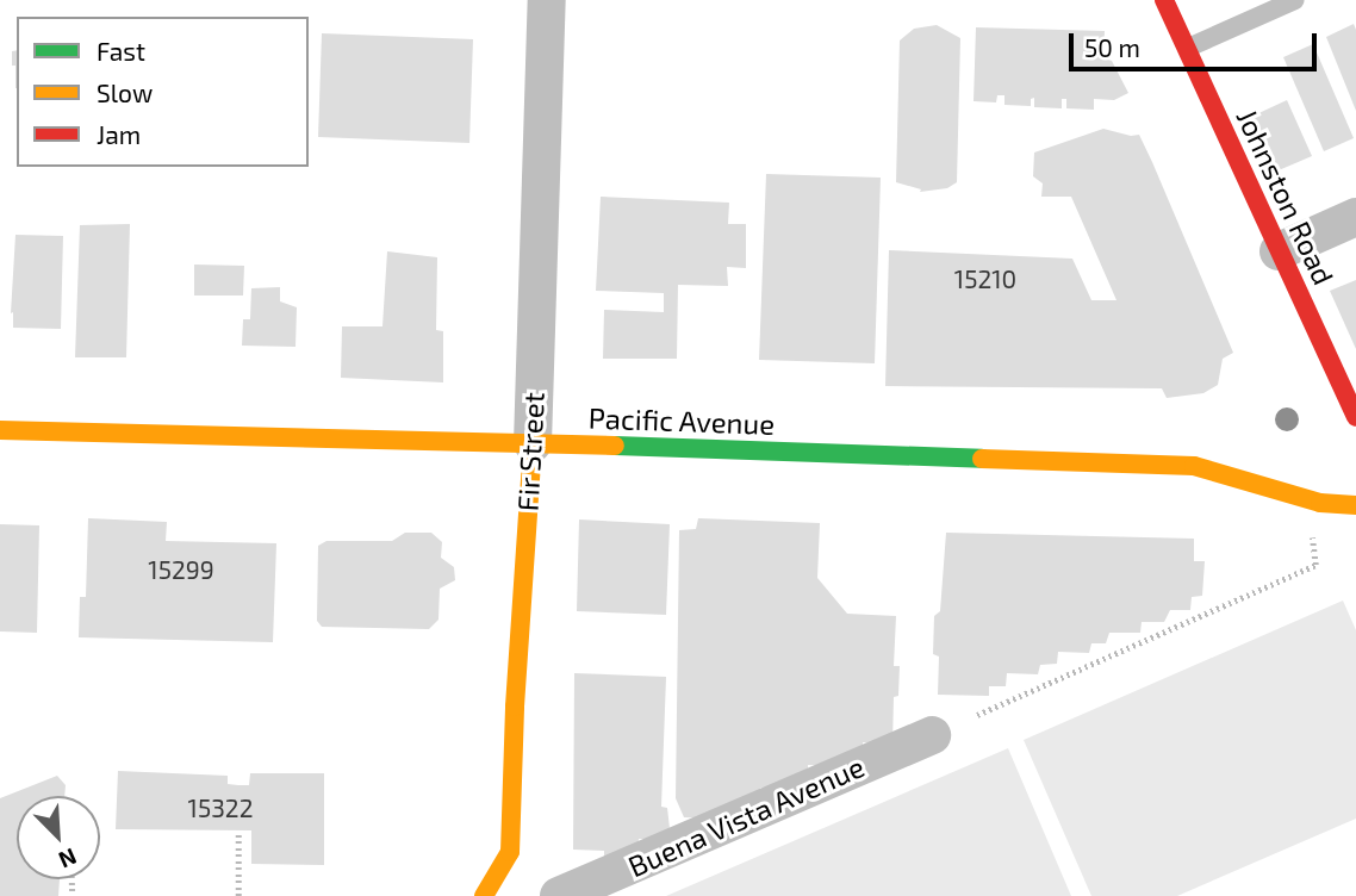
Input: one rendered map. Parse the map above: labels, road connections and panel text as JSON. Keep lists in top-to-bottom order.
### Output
{
  "streets": {
    "street": [
      "Johnston Road",
      "Pacific Avenue",
      "Fir Street",
      "Buena Vista Avenue"
    ]
  },
  "crossings": [
    ["Pacific Avenue", "Fir Street"]
  ],
  "house_numbers": ["15210", "15299", "15322"],
  "legend": ["Fast", "Slow", "Jam"],
  "scale_bar": "50 m",
  "north": "bottom right"
}
